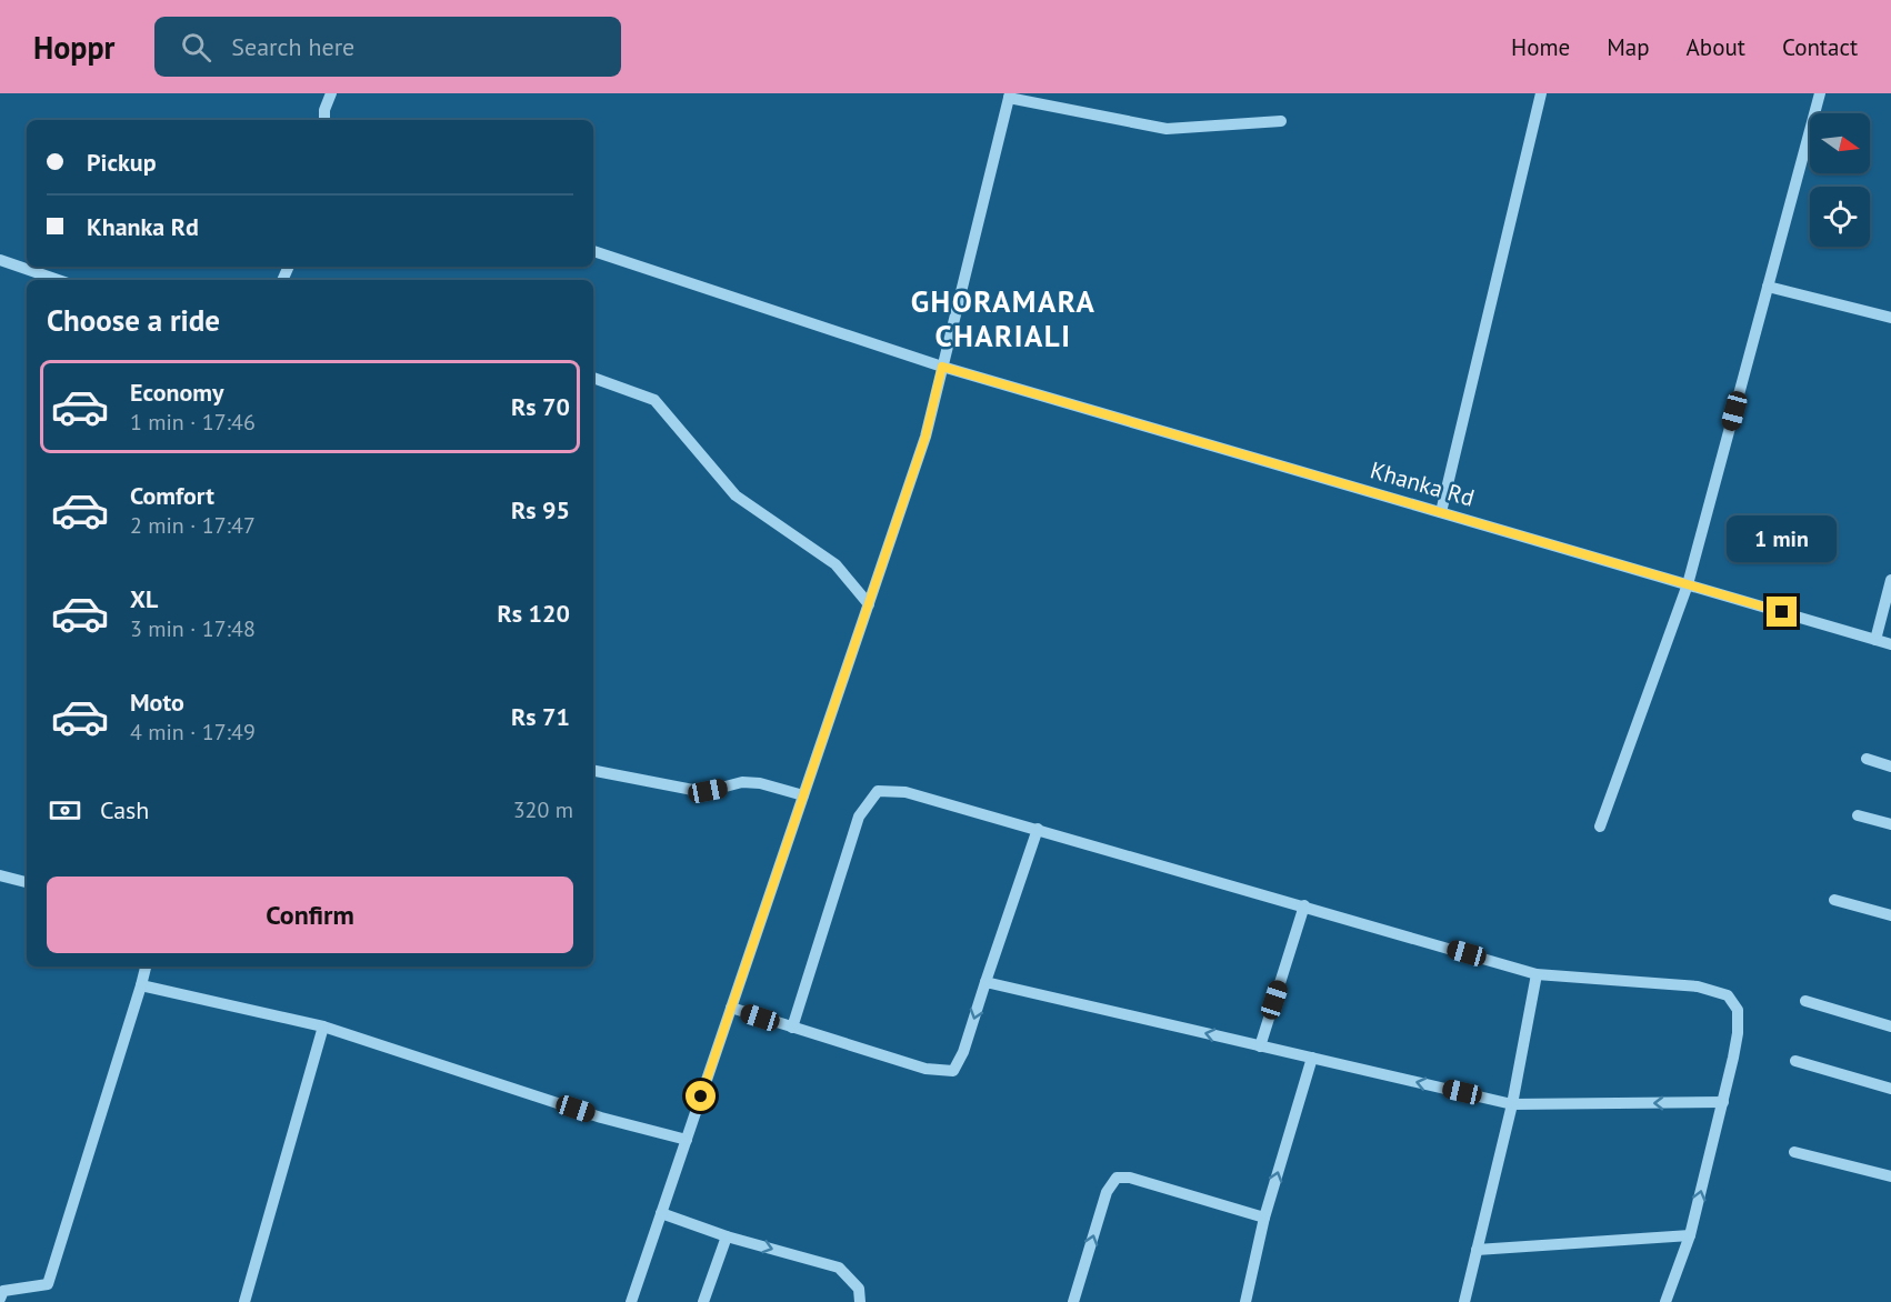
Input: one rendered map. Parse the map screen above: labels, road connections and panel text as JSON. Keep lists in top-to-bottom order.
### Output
{
  "streets": {
    "street": ["Khanka Rd"]
  },
  "districts": ["GHORAMARA CHARIALI"],
  "north": "right",
  "page": {
    "header": "Hoppr",
    "search": "Search here",
    "nav": [
      "Home",
      "Map",
      "About",
      "Contact"
    ],
    "banner": ["Pickup", "Khanka Rd"],
    "heading": "Choose a ride",
    "list": [
      {
        "name": "Economy",
        "note": "1 min · 17:46",
        "value": "Rs 70"
      },
      {
        "name": "Comfort",
        "note": "2 min · 17:47",
        "value": "Rs 95"
      },
      {
        "name": "XL",
        "note": "3 min · 17:48",
        "value": "Rs 120"
      },
      {
        "name": "Moto",
        "note": "4 min · 17:49",
        "value": "Rs 71"
      }
    ],
    "bubble": "1 min",
    "pay": ["Cash", "320 m"],
    "buttons": "Confirm"
  }
}
